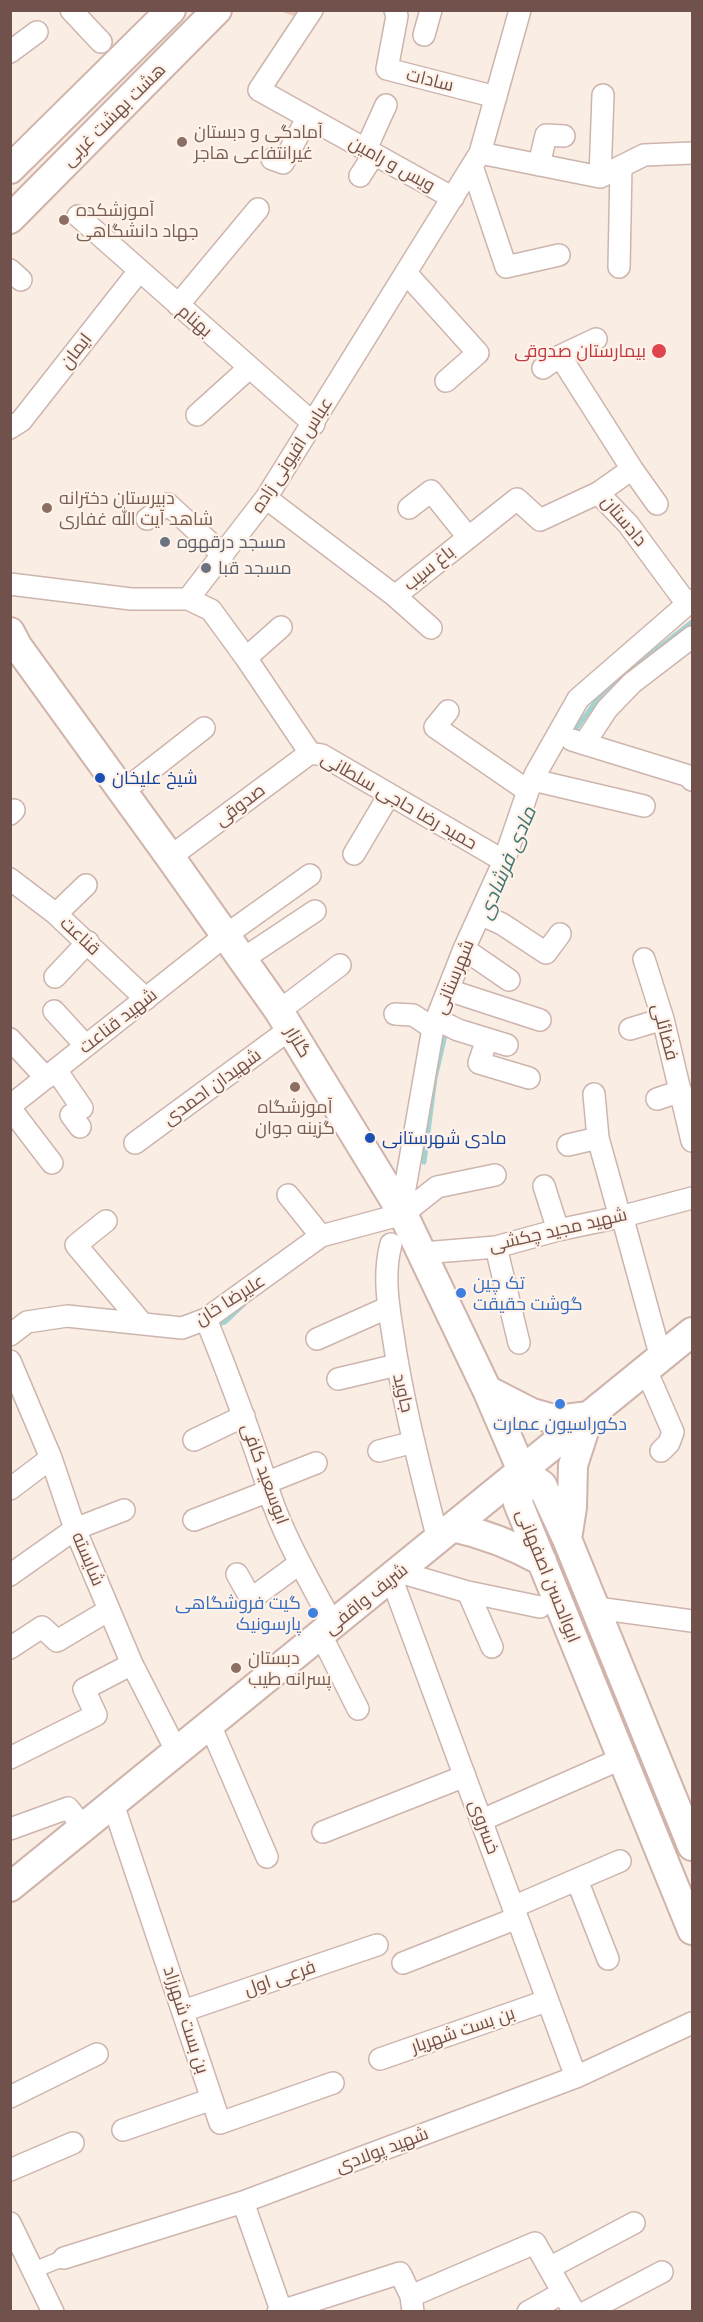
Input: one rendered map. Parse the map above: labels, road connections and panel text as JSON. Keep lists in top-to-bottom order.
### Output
{
  "streets": {
    "main road": [
      "هشت بهشت غربی",
      "گلزار",
      "ابوالحسن اصفهانی",
      "شریف واقفی"
    ],
    "street": [
      "سادات",
      "ویس و رامین",
      "بهنام",
      "ایمان",
      "عباس افیونی زاده",
      "دادستان",
      "باغ سیب",
      "حمید رضا حاجی سلطانی",
      "صدوقی",
      "قناعت",
      "شهرستانی",
      "شهید قناعت",
      "فضائلی",
      "شهیدان احمدی",
      "شهید مجید چکشی",
      "علیرضا خان",
      "جاوید",
      "ابوسعید کافی",
      "شایسته",
      "خسروی",
      "فرعی اول",
      "بن بست شهرزاد",
      "بن بست شهریار",
      "شهید پولادی"
    ]
  },
  "crossings": [
    ["سادات", "عباس افیونی زاده"],
    ["ویس و رامین", "عباس افیونی زاده"],
    ["بهنام", "ایمان"],
    ["بهنام", "عباس افیونی زاده"],
    ["عباس افیونی زاده", "باغ سیب"],
    ["عباس افیونی زاده", "حمید رضا حاجی سلطانی"],
    ["دادستان", "باغ سیب"],
    ["دادستان", "شهرستانی"],
    ["حمید رضا حاجی سلطانی", "صدوقی"],
    ["حمید رضا حاجی سلطانی", "شهرستانی"],
    ["صدوقی", "گلزار"],
    ["قناعت", "شهید قناعت"],
    ["شهرستانی", "گلزار"],
    ["شهرستانی", "علیرضا خان"],
    ["شهید قناعت", "گلزار"],
    ["گلزار", "شهیدان احمدی"],
    ["گلزار", "شهید مجید چکشی"],
    ["گلزار", "علیرضا خان"],
    ["گلزار", "ابوالحسن اصفهانی"],
    ["گلزار", "شریف واقفی"],
    ["علیرضا خان", "ابوسعید کافی"],
    ["جاوید", "شریف واقفی"],
    ["ابوسعید کافی", "شریف واقفی"],
    ["شایسته", "شریف واقفی"],
    ["ابوالحسن اصفهانی", "شریف واقفی"],
    ["شریف واقفی", "خسروی"],
    ["شریف واقفی", "بن بست شهرزاد"],
    ["خسروی", "بن بست شهریار"],
    ["خسروی", "شهید پولادی"],
    ["فرعی اول", "بن بست شهرزاد"]
  ],
  "water": ["مادی فرشادی"],
  "places": [
    "آمادگی و دبستان غیرانتفاعی هاجر",
    "آموزشکده جهاد دانشگاهی",
    "بیمارستان صدوقی",
    "دبیرستان دخترانه شاهد آیت الله غفاری",
    "مسجد درقهوه",
    "مسجد قبا",
    "شیخ علیخان",
    "آموزشگاه گزینه جوان",
    "مادی شهرستانی",
    "تک چین گوشت حقیقت",
    "دکوراسیون عمارت",
    "گیت فروشگاهی پارسونیک",
    "دبستان پسرانه طیب"
  ]
}
